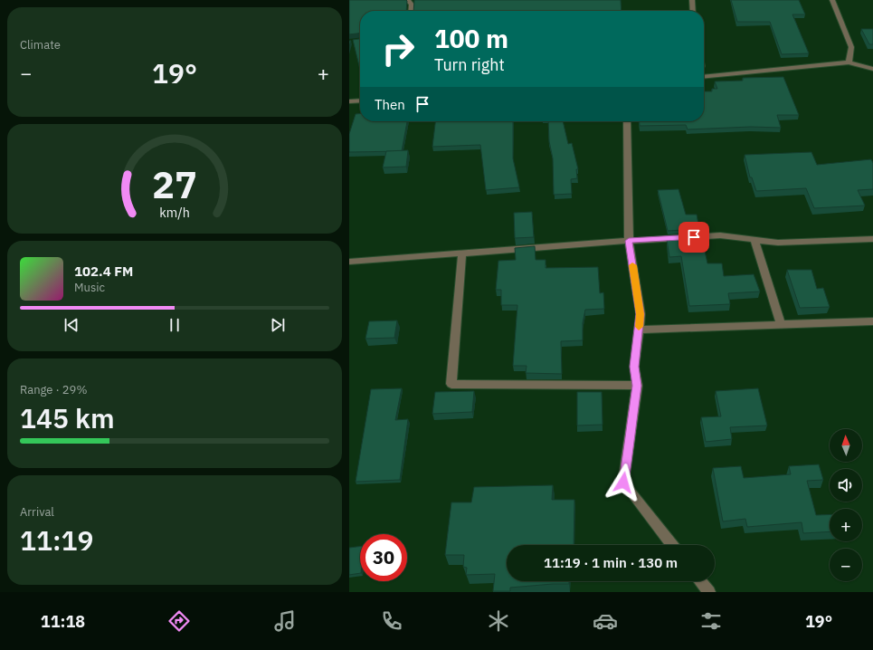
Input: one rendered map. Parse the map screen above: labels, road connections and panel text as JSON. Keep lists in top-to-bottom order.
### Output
{
  "north": "top",
  "page": {
    "tile": [
      "Climate",
      ["Range · 29%", "145 km"],
      ["Arrival", "11:19"]
    ],
    "turn": ["100 m", "Turn right"],
    "heat": ["−", "19°", "+"],
    "then": "Then",
    "song": ["102.4 FM", "Music"],
    "map_buttons": ["+", "−"],
    "limit": "30",
    "trip": "11:19 · 1 min · 130 m",
    "tabs": ["11:18", "19°"],
    "gauge": ["27", "km/h"]
  }
}
